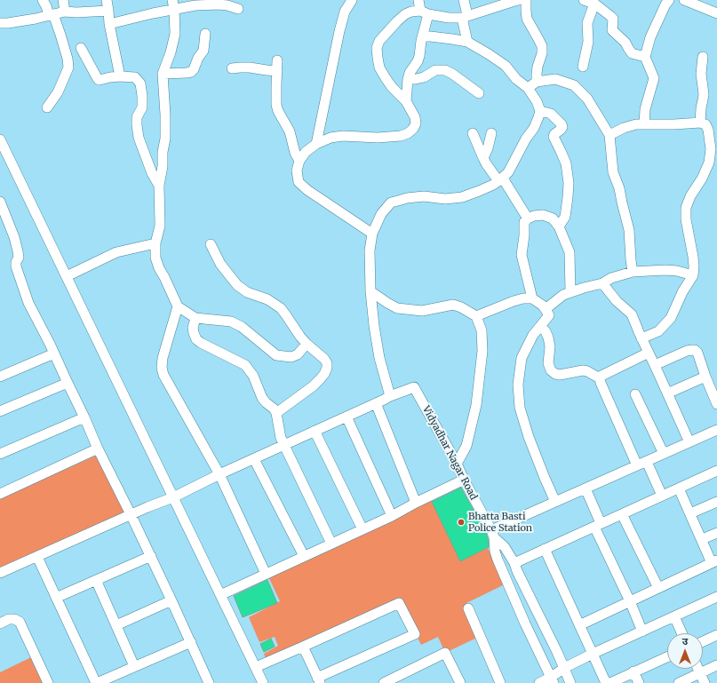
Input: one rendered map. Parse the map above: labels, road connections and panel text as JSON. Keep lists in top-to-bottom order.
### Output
{
  "streets": {
    "street": ["Vidyadhar Nagar Road"]
  },
  "places": ["Bhatta Basti Police Station"],
  "north": "top"
}
